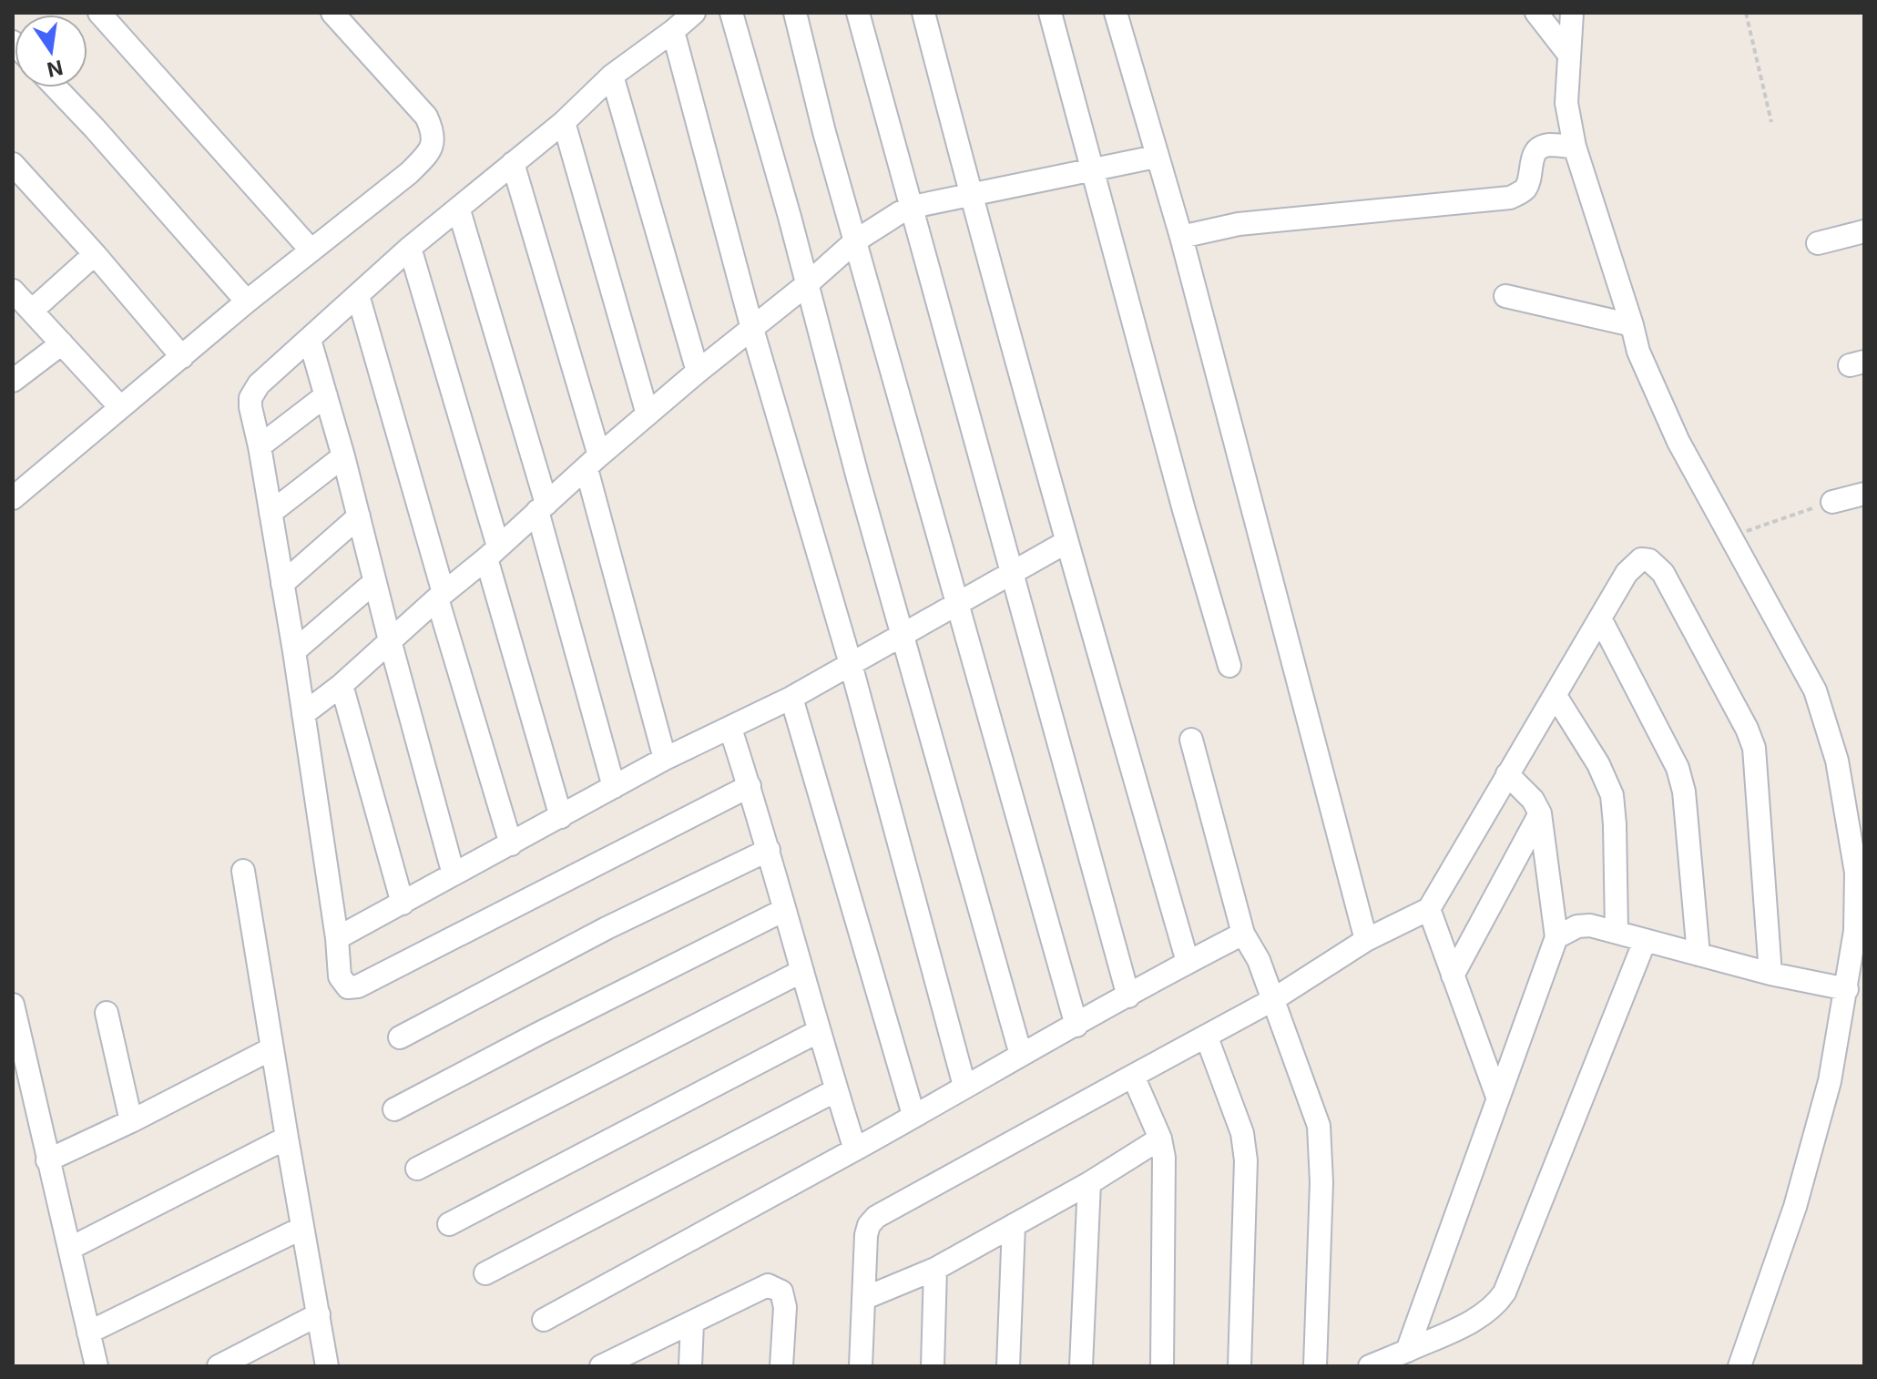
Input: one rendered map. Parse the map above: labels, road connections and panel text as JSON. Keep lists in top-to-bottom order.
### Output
{
  "north": "bottom"
}
